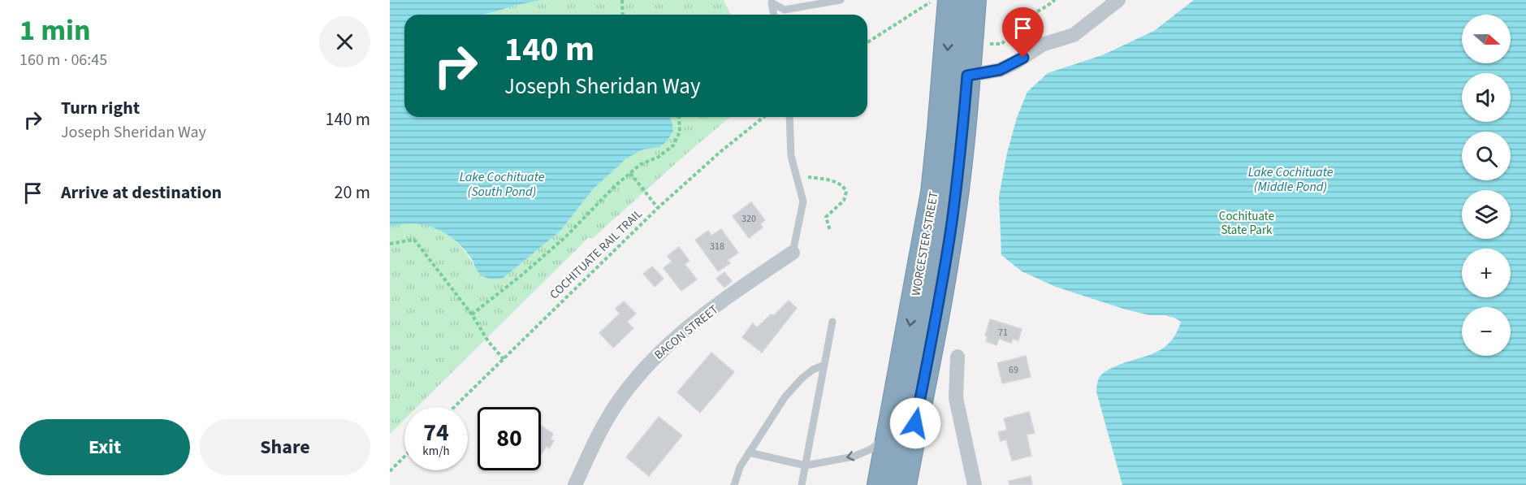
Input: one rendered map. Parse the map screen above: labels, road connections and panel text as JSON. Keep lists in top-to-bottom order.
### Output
{
  "streets": {
    "highway": ["WORCESTER STREET"],
    "street": ["BACON STREET"],
    "path": ["COCHITUATE RAIL TRAIL"]
  },
  "water": ["Lake Cochituate (Middle Pond)", "Lake Cochituate (South Pond)"],
  "parks": ["Cochituate State Park"],
  "house_numbers": [
    "320",
    "318",
    "71",
    "69"
  ],
  "north": "right",
  "page": {
    "heading": ["1 min", "160 m · 06:45"],
    "map_buttons": ["+", "−"],
    "turn": ["140 m", "Joseph Sheridan Way"],
    "list": [
      {
        "name": "Turn right",
        "note": "Joseph Sheridan Way",
        "value": "140 m"
      },
      {
        "name": "Arrive at destination",
        "value": "20 m"
      }
    ],
    "speed": "74 km/h",
    "limit": "80",
    "buttons": ["Exit", "Share"]
  }
}
